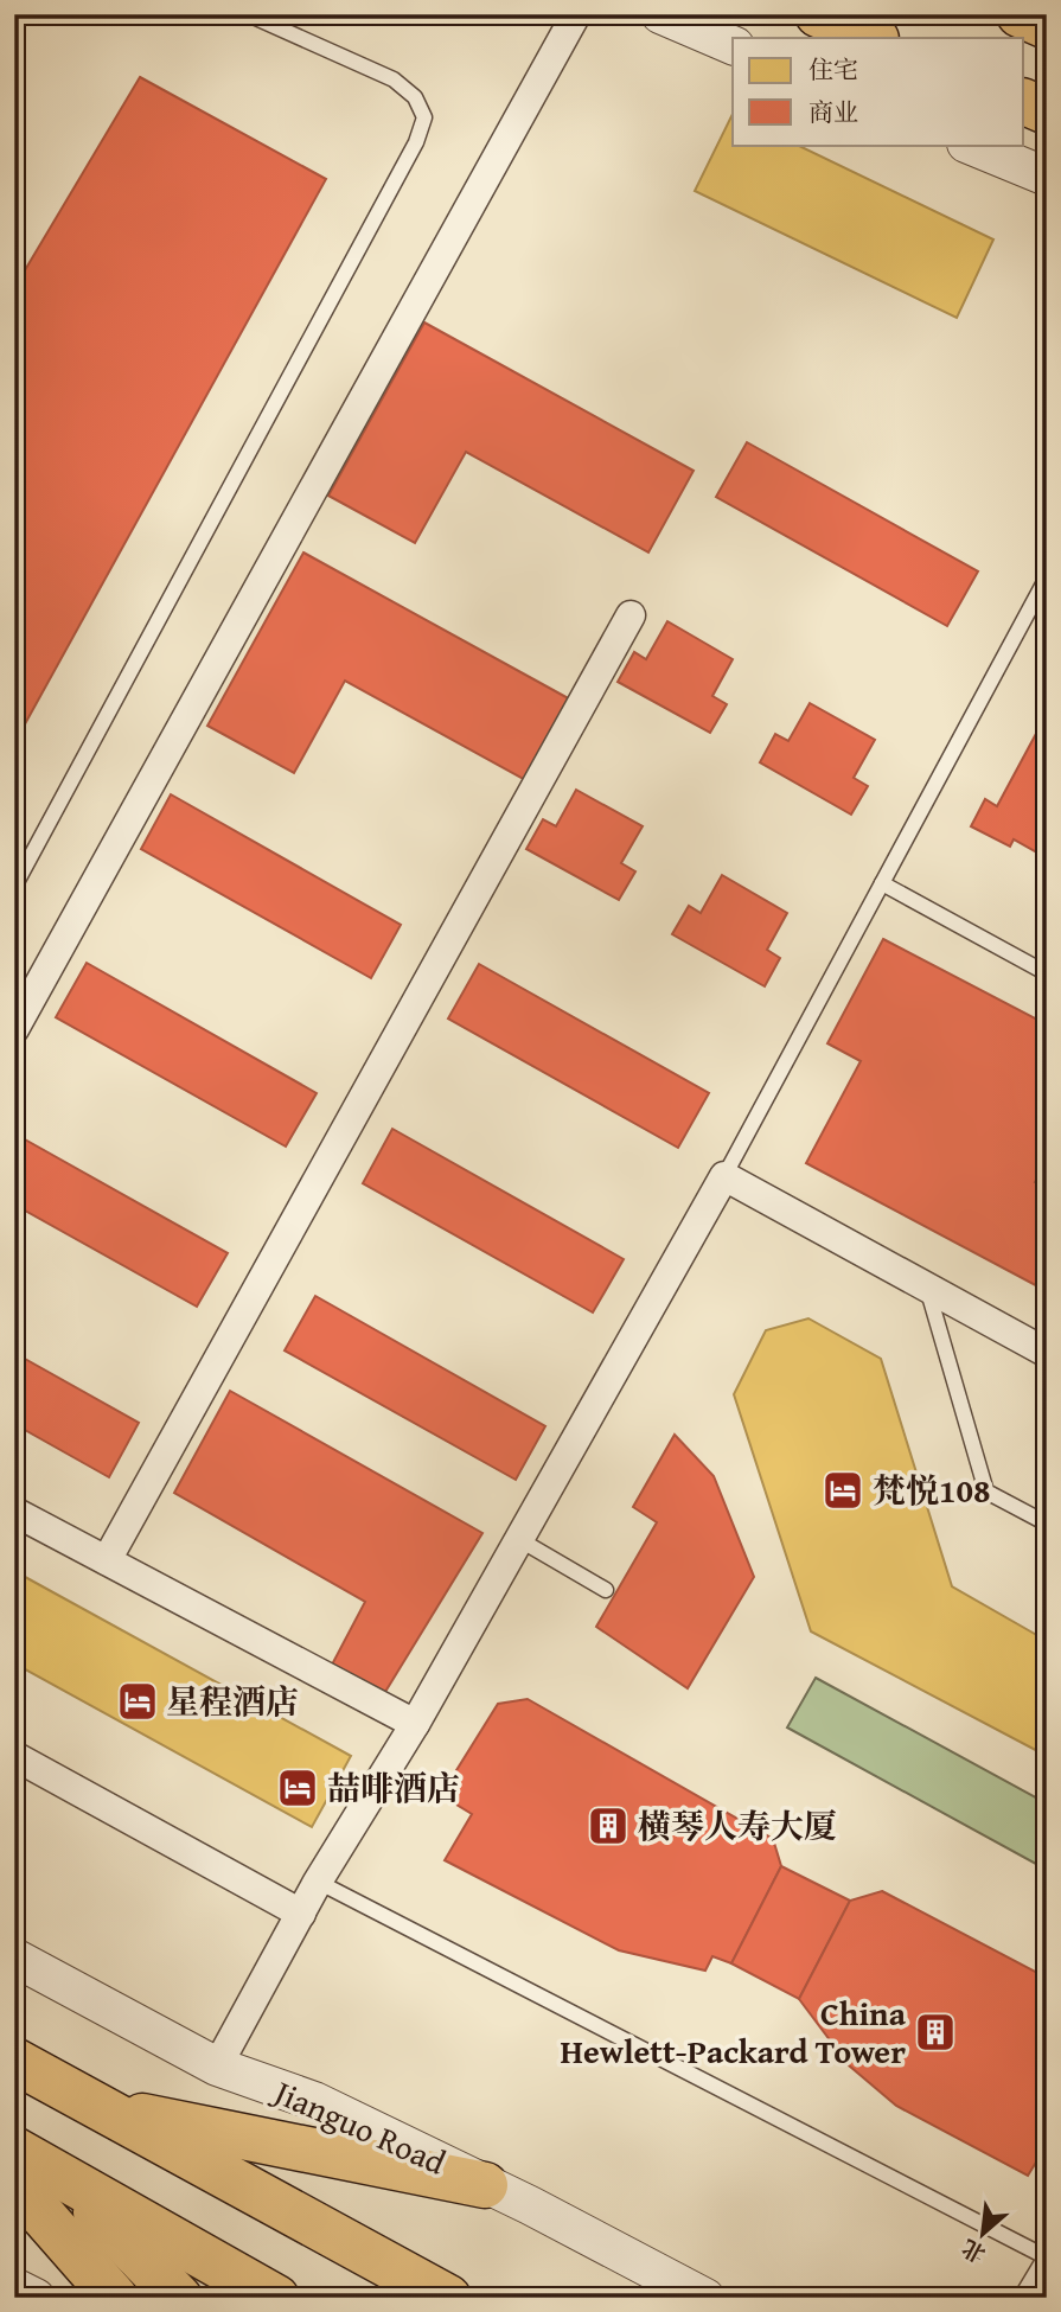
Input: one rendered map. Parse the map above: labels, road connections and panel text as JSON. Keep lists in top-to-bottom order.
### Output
{
  "streets": {
    "street": ["Jianguo Road"]
  },
  "places": {
    "hotel": ["梵悦108", "星程酒店", "喆啡酒店"],
    "building": ["横琴人寿大厦", "China Hewlett-Packard Tower"]
  },
  "legend": ["住宅", "商业"],
  "north": "bottom left"
}
